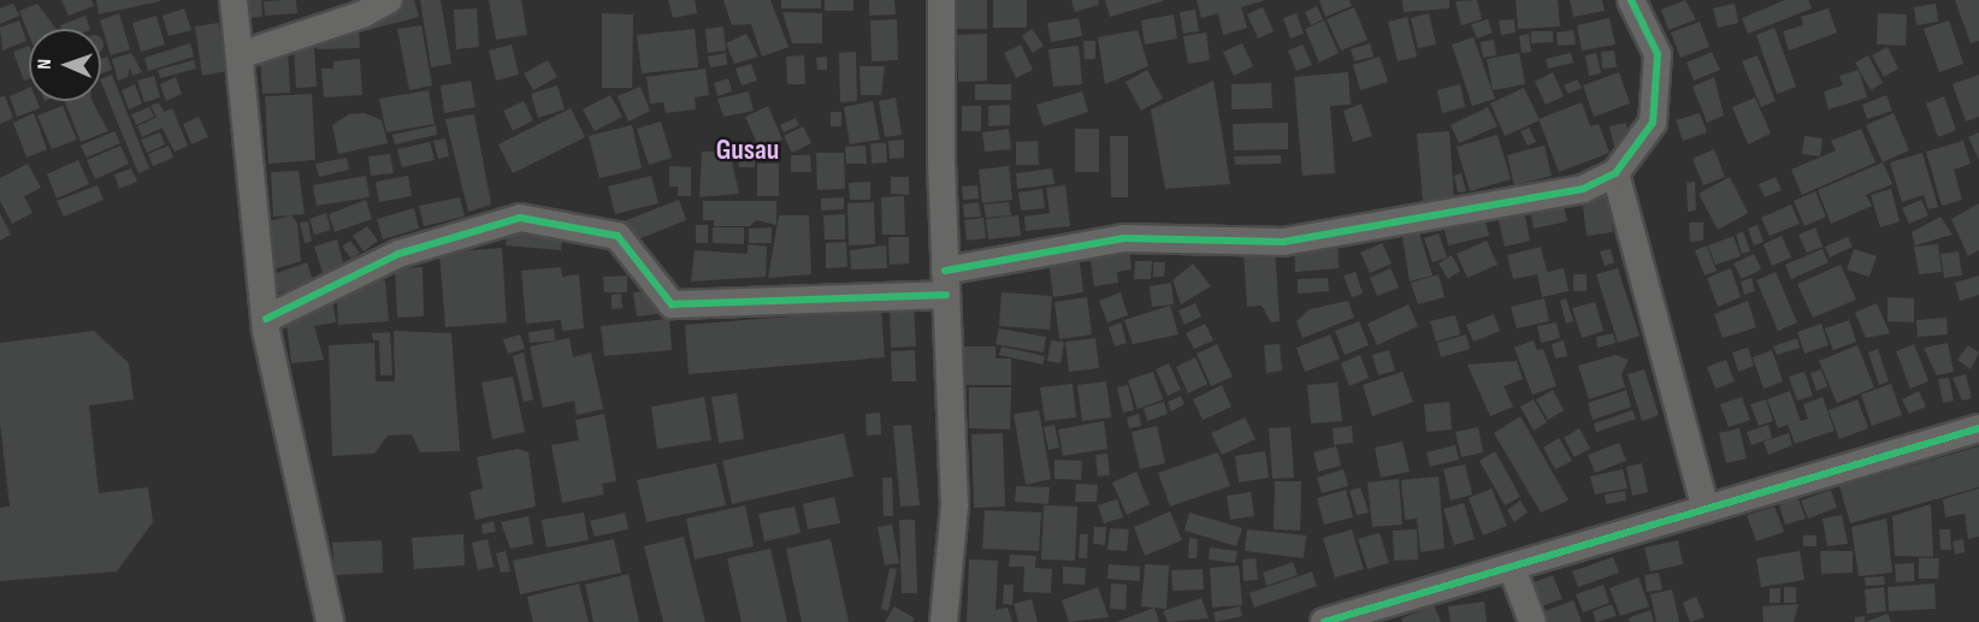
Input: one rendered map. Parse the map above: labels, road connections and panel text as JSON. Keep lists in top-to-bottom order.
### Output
{
  "districts": ["Gusau"],
  "north": "left"
}
